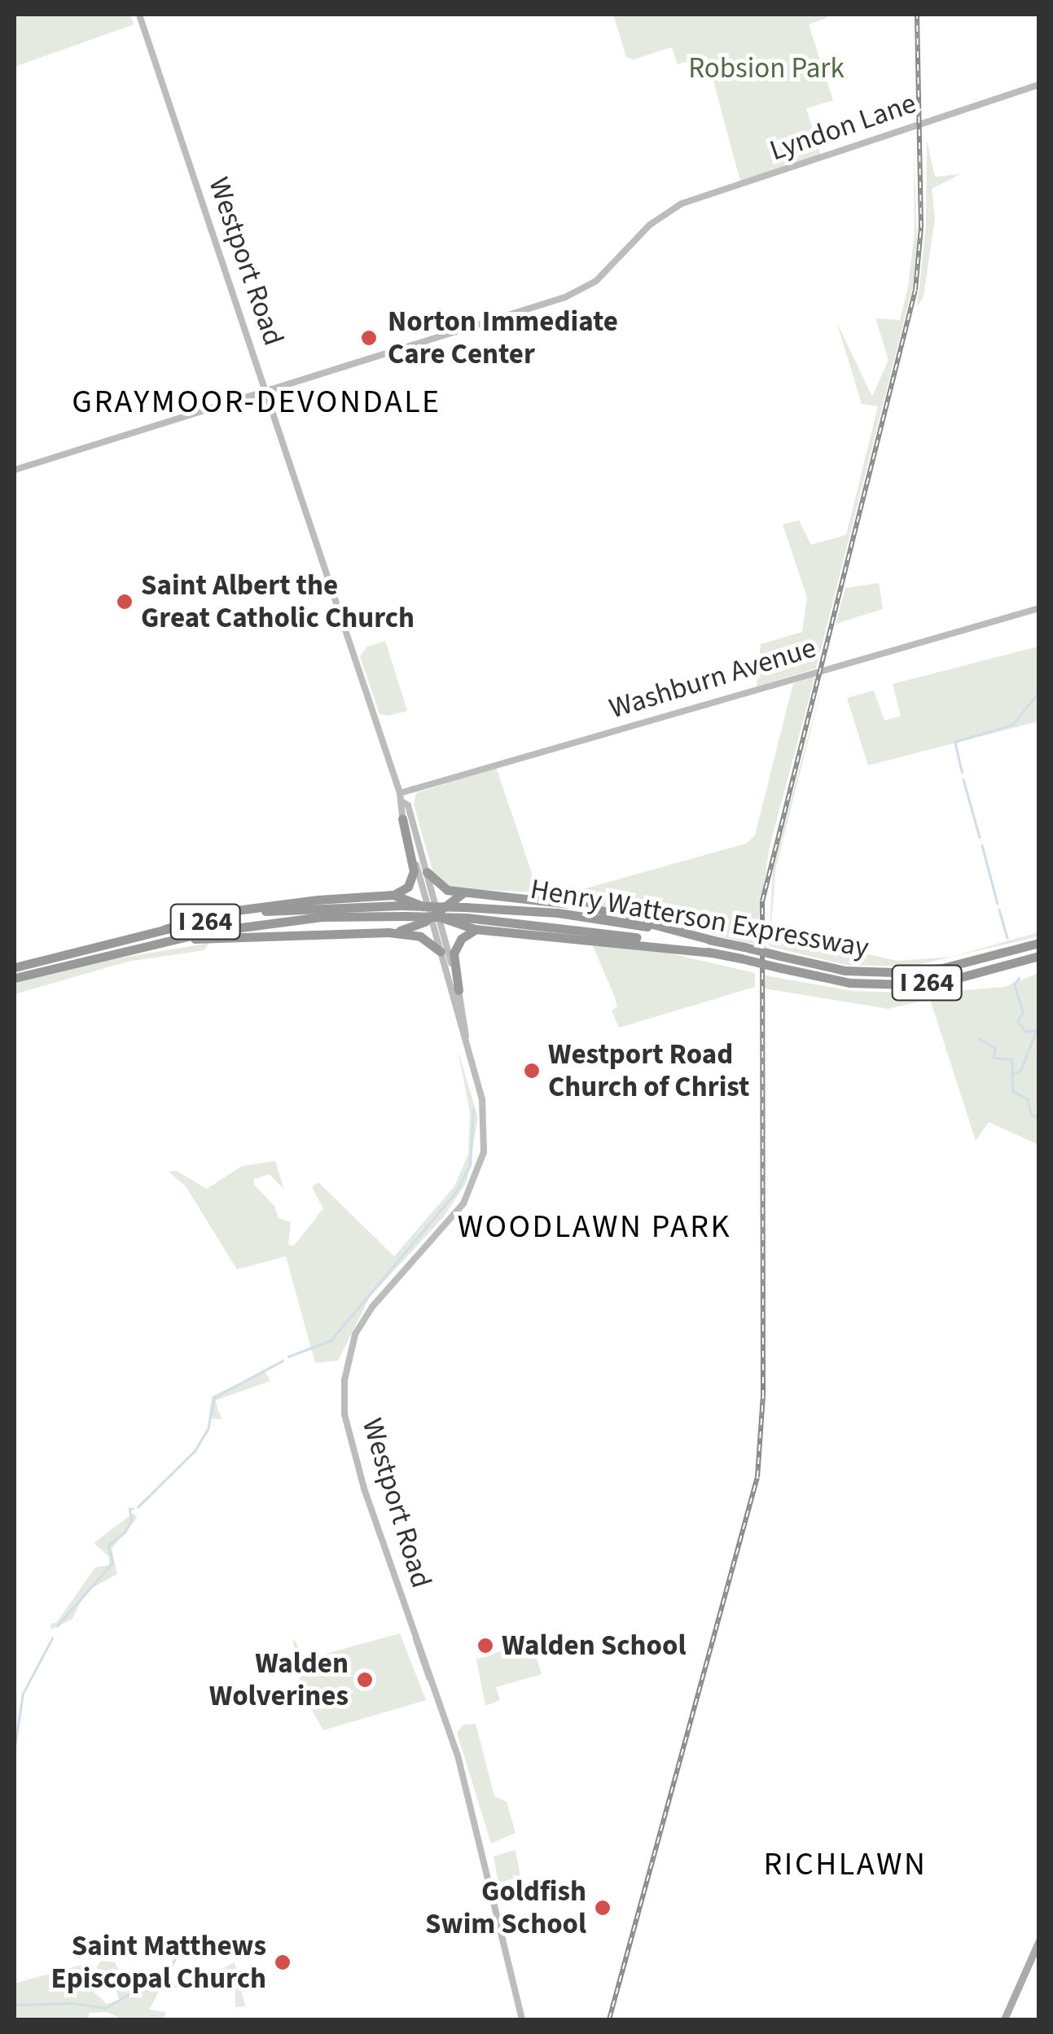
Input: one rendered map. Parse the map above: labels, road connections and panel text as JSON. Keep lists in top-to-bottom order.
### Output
{
  "streets": {
    "highway": ["Henry Watterson Expressway", "I 264"],
    "main road": ["Lyndon Lane", "Westport Road", "Washburn Avenue"]
  },
  "crossings": [
    ["Lyndon Lane", "Westport Road"],
    ["Westport Road", "Washburn Avenue"]
  ],
  "districts": ["GRAYMOOR-DEVONDALE", "WOODLAWN PARK", "RICHLAWN"],
  "parks": ["Robsion Park"],
  "places": [
    "Norton Immediate Care Center",
    "Saint Albert the Great Catholic Church",
    "Westport Road Church of Christ",
    "Walden School",
    "Walden Wolverines",
    "Goldfish Swim School",
    "Saint Matthews Episcopal Church"
  ]
}
